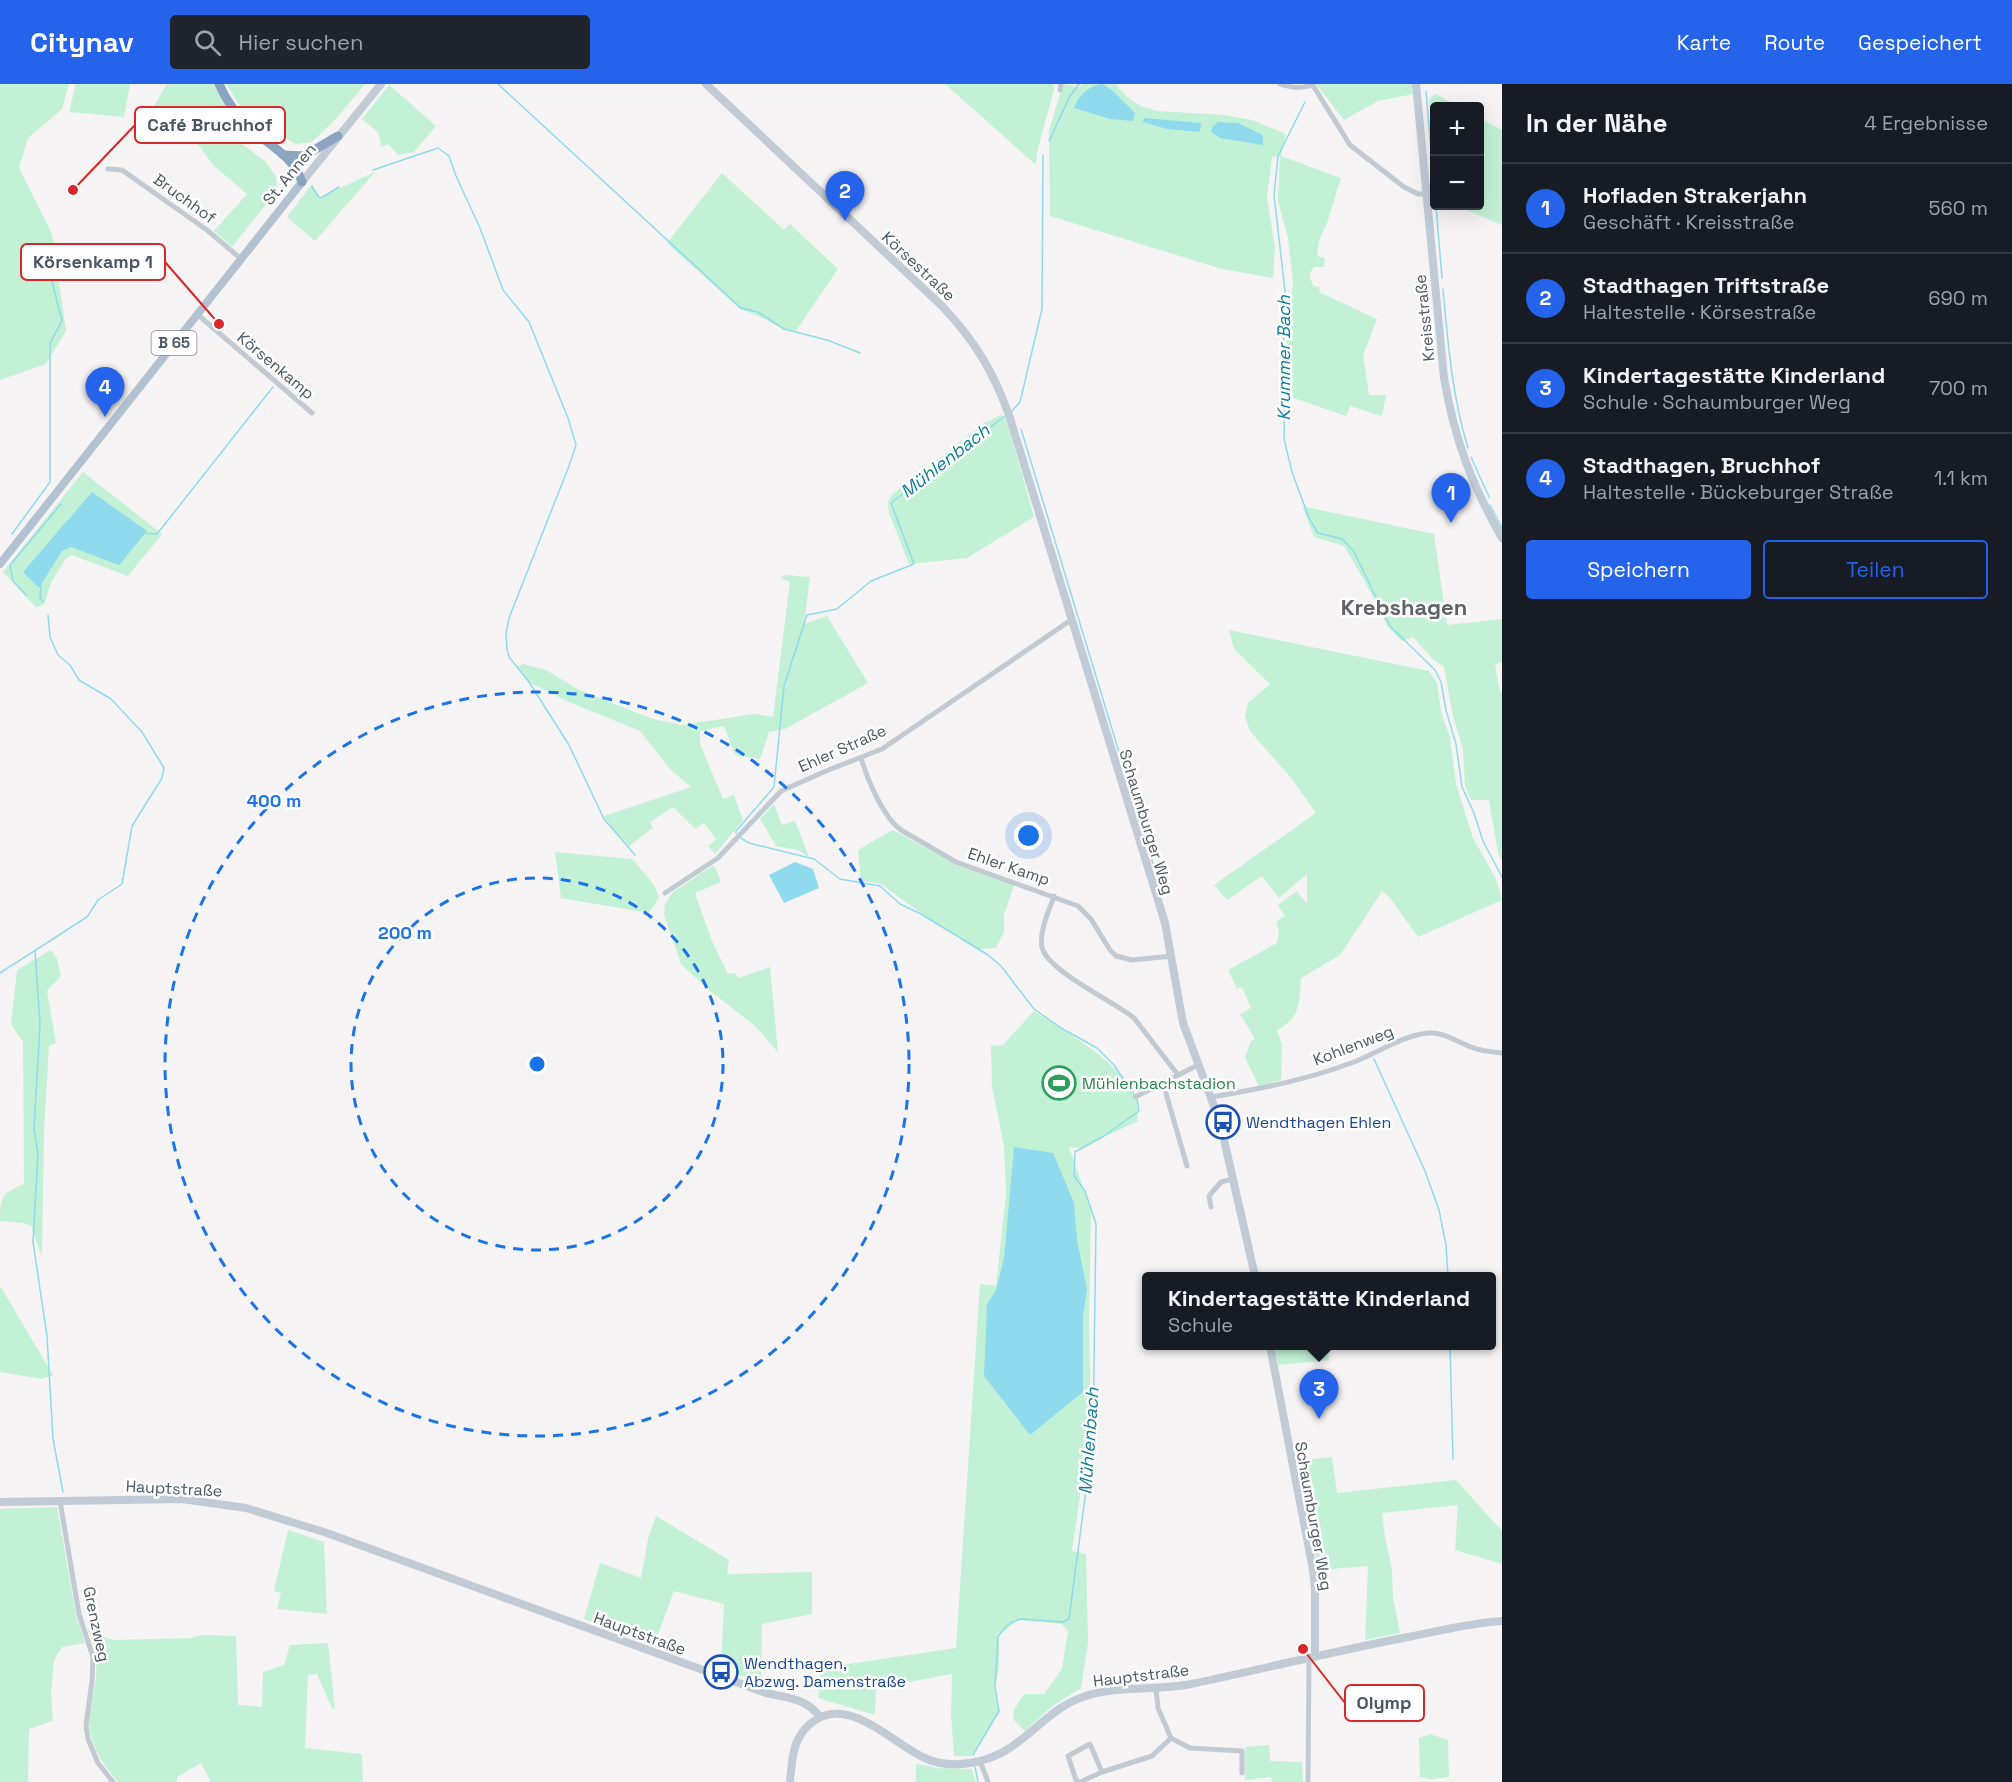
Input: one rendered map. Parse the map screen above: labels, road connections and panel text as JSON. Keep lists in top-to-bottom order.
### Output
{
  "streets": {
    "main road": ["St. Annen", "B 65"],
    "street": [
      "Bruchhof",
      "Körsestraße",
      "Kreisstraße",
      "Körsenkamp",
      "Ehler Straße",
      "Schaumburger Weg",
      "Ehler Kamp",
      "Kohlenweg",
      "Hauptstraße",
      "Grenzweg"
    ]
  },
  "crossings": [
    ["St. Annen", "Bruchhof"],
    ["St. Annen", "B 65"],
    ["St. Annen", "Körsenkamp"],
    ["Körsestraße", "Schaumburger Weg"],
    ["B 65", "Körsenkamp"],
    ["Ehler Straße", "Schaumburger Weg"],
    ["Ehler Straße", "Ehler Kamp"],
    ["Schaumburger Weg", "Ehler Kamp"],
    ["Schaumburger Weg", "Kohlenweg"],
    ["Schaumburger Weg", "Hauptstraße"],
    ["Hauptstraße", "Grenzweg"]
  ],
  "districts": ["Krebshagen"],
  "water": ["Krummer Bach", "Mühlenbach"],
  "places": {
    "other": ["Café Bruchhof", "Körsenkamp 1", "Olymp"],
    "sports": ["Mühlenbachstadion"],
    "bus stop": ["Wendthagen Ehlen", "Wendthagen, Abzwg. Damenstraße"]
  },
  "page": {
    "header": "Citynav",
    "search": "Hier suchen",
    "nav": ["Karte", "Route", "Gespeichert"],
    "heading": ["In der Nähe", "4 Ergebnisse"],
    "map_buttons": ["+", "−"],
    "list": [
      {
        "mark": "1",
        "name": "Hofladen Strakerjahn",
        "note": "Geschäft · Kreisstraße",
        "value": "560 m"
      },
      {
        "mark": "2",
        "name": "Stadthagen Triftstraße",
        "note": "Haltestelle · Körsestraße",
        "value": "690 m"
      },
      {
        "mark": "3",
        "name": "Kindertagestätte Kinderland",
        "note": "Schule · Schaumburger Weg",
        "value": "700 m"
      },
      {
        "mark": "4",
        "name": "Stadthagen, Bruchhof",
        "note": "Haltestelle · Bückeburger Straße",
        "value": "1.1 km"
      }
    ],
    "pins": [
      "2",
      "4",
      "1",
      "3"
    ],
    "buttons": ["Speichern", "Teilen"],
    "popup": ["Kindertagestätte Kinderland", "Schule"]
  },
  "rings": ["400 m", "200 m"]
}
